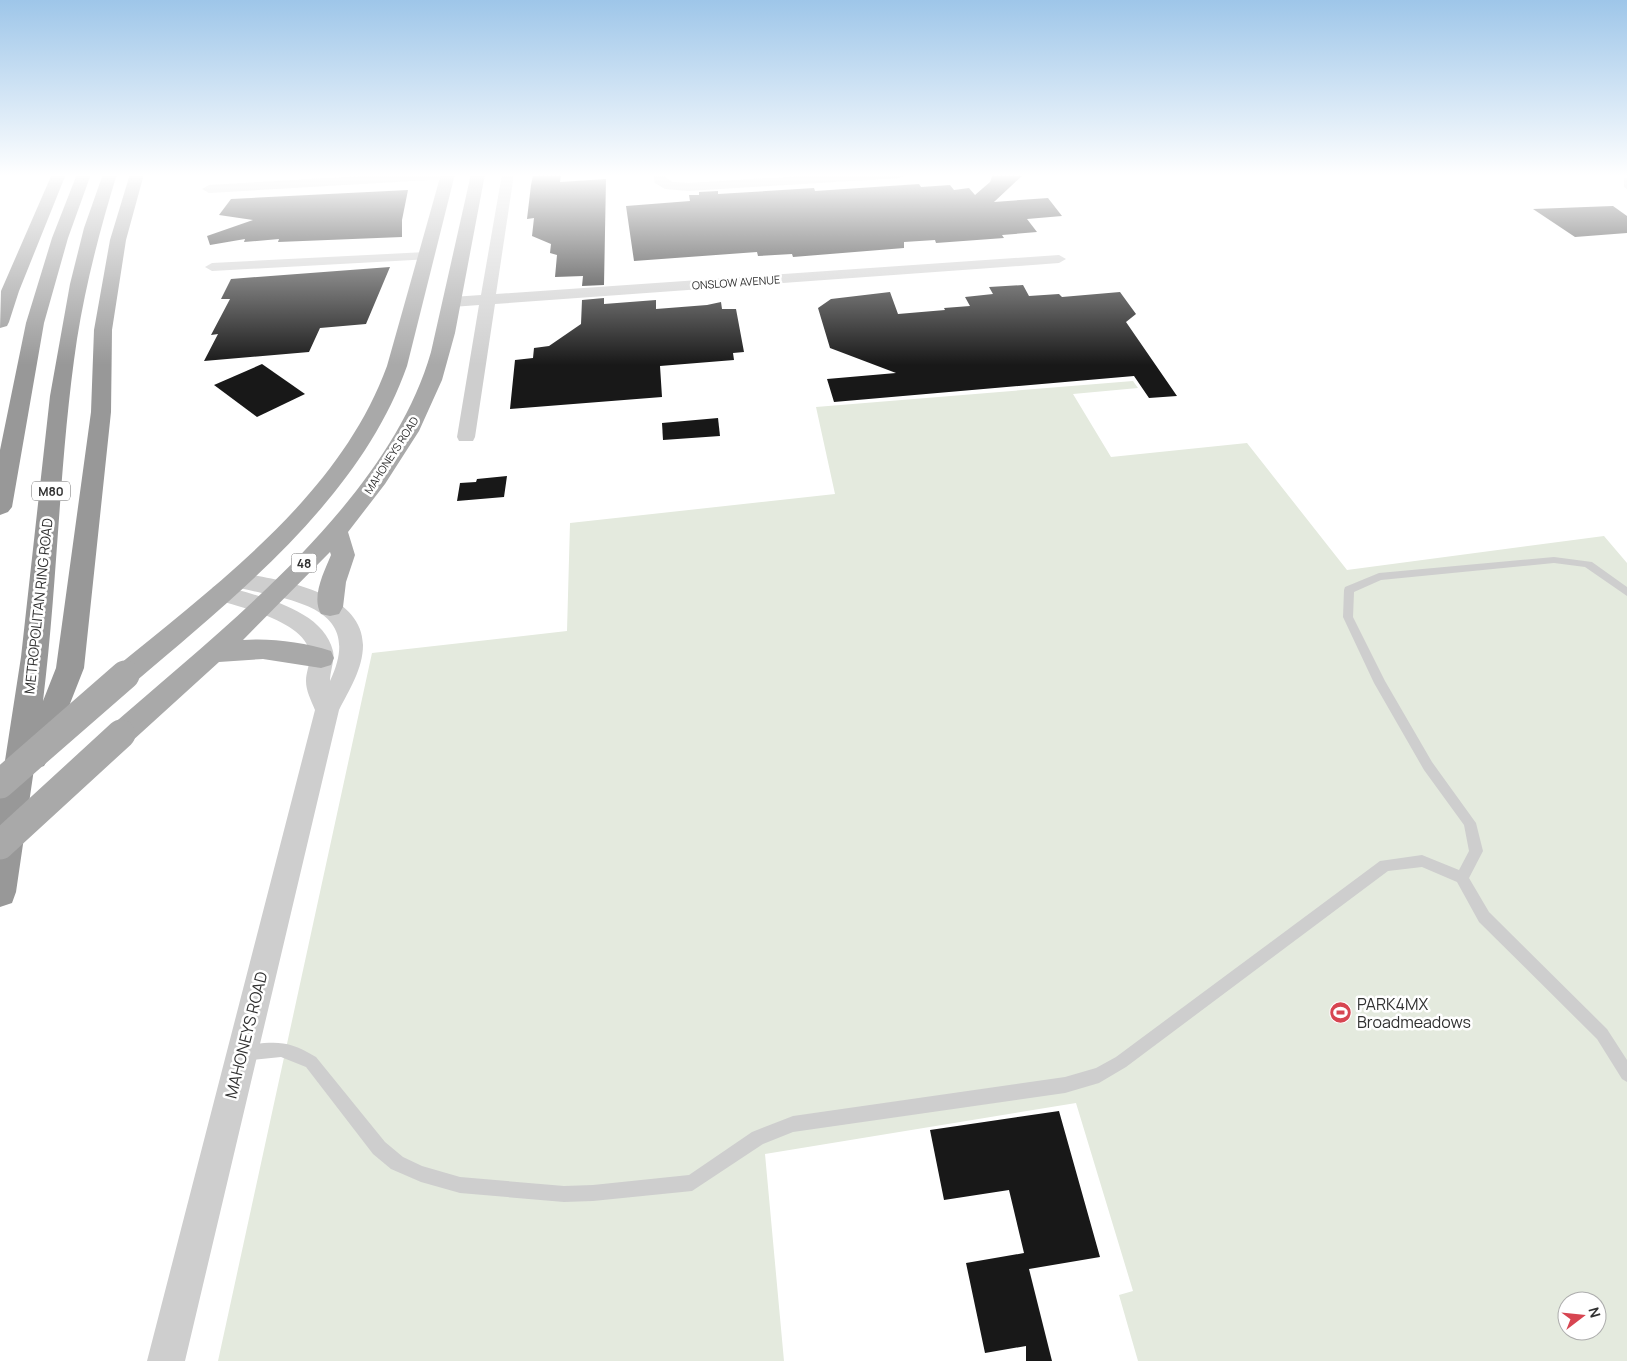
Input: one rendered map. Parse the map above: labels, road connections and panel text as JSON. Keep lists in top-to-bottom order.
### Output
{
  "streets": {
    "highway": ["M80", "METROPOLITAN RING ROAD"],
    "main road": ["ONSLOW AVENUE", "MAHONEYS ROAD", "48"]
  },
  "crossings": [
    ["ONSLOW AVENUE", "MAHONEYS ROAD"]
  ],
  "places": {
    "sports": ["PARK4MX Broadmeadows"]
  },
  "north": "right"
}
